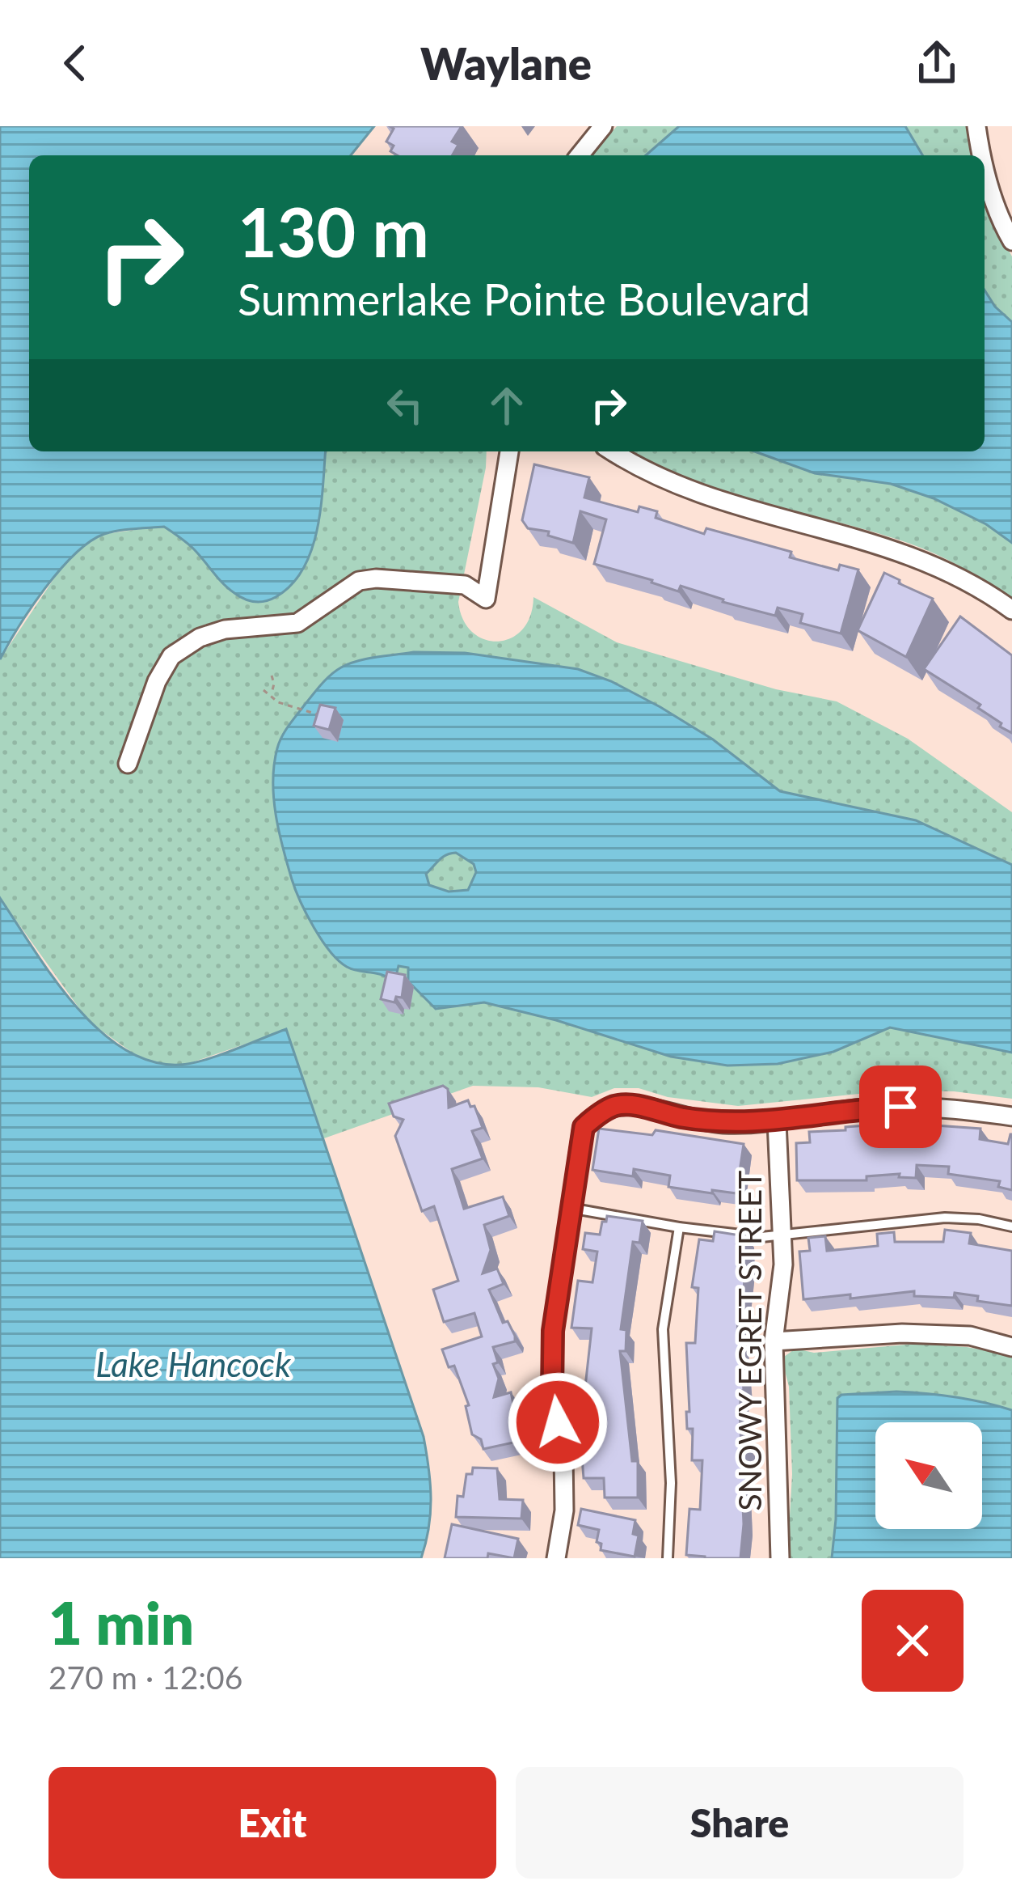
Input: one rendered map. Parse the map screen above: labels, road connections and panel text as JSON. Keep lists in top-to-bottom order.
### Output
{
  "streets": {
    "street": ["SNOWY EGRET STREET"]
  },
  "water": ["Lake Hancock"],
  "north": "top left",
  "page": {
    "header": "Waylane",
    "turn": ["130 m", "Summerlake Pointe Boulevard"],
    "heading": ["1 min", "270 m · 12:06"],
    "buttons": ["Exit", "Share"]
  }
}
